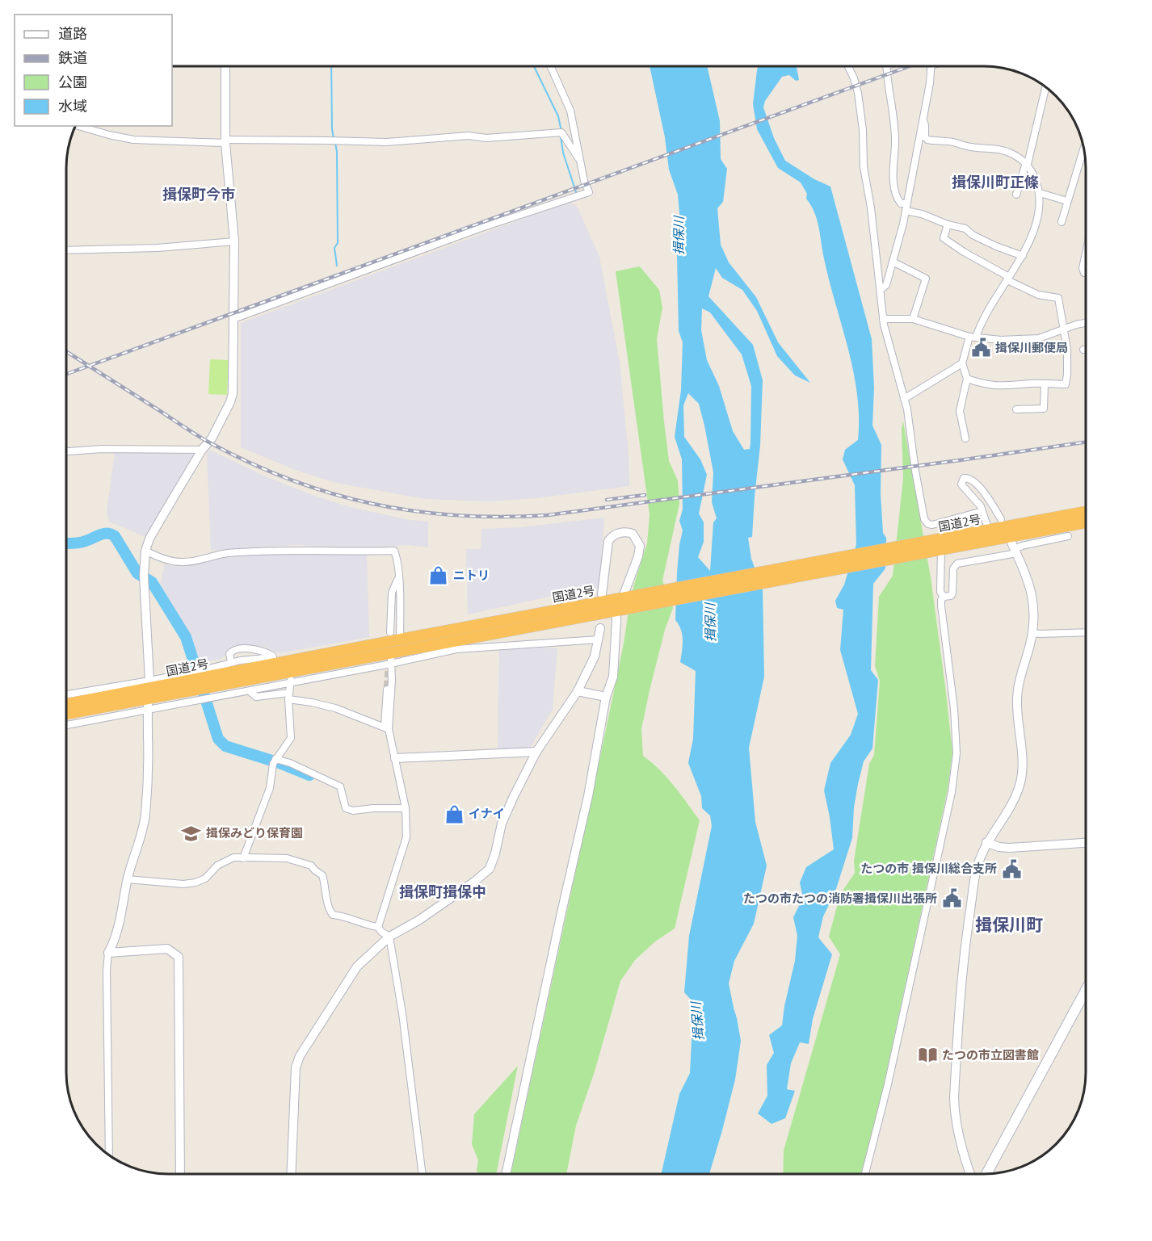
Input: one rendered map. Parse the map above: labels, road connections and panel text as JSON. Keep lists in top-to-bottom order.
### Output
{
  "streets": {
    "highway": ["国道2号"]
  },
  "districts": [
    "揖保川町正條",
    "揖保町今市",
    "揖保町揖保中",
    "揖保川町"
  ],
  "water": ["揖保川"],
  "places": {
    "public building": ["揖保川郵便局", "たつの市 揖保川総合支所", "たつの市たつの消防署揖保川出張所"],
    "shop": ["ニトリ", "イナイ"],
    "school or university": ["揖保みどり保育園"],
    "library": ["たつの市立図書館"]
  },
  "legend": [
    "道路",
    "鉄道",
    "公園",
    "水域"
  ]
}
